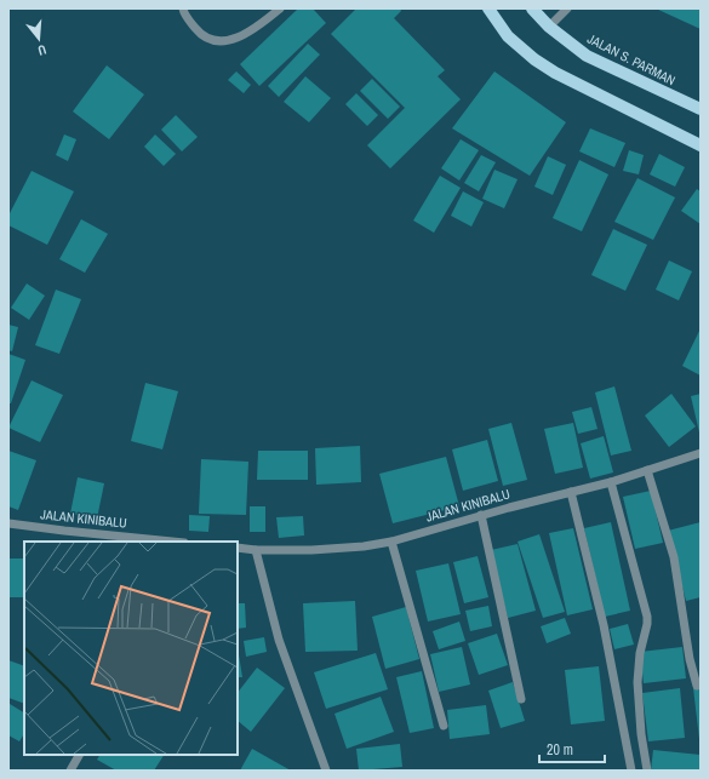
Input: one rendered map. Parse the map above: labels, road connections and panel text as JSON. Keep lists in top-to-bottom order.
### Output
{
  "streets": {
    "main road": ["JALAN S. PARMAN"],
    "street": ["JALAN KINIBALU"]
  },
  "scale_bar": "20 m",
  "north": "bottom"
}
